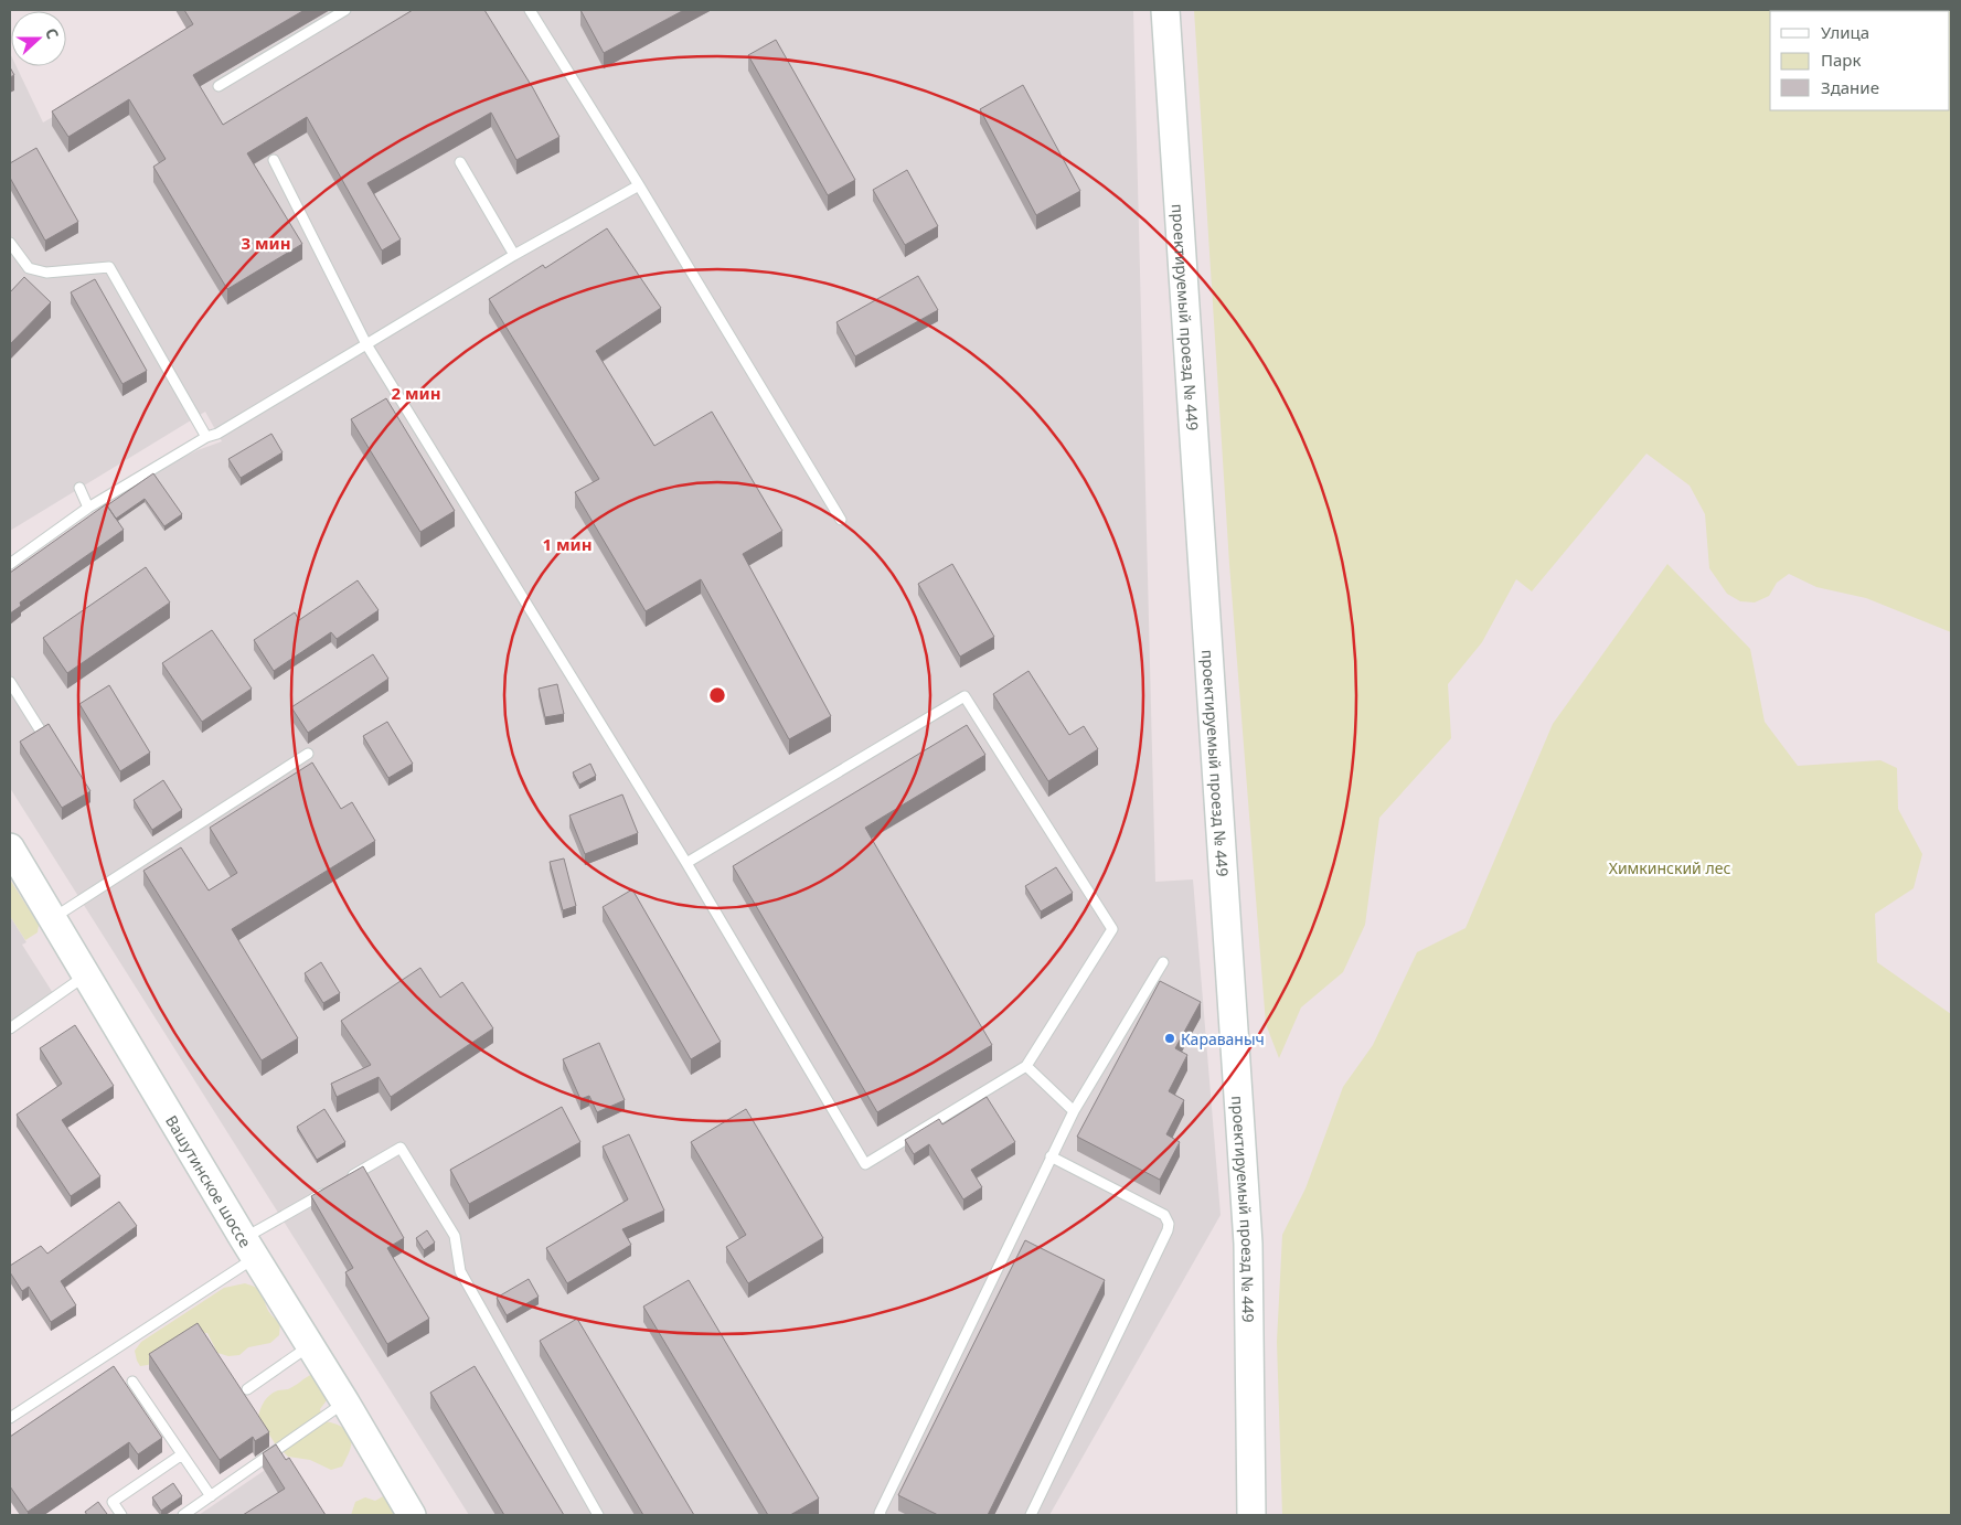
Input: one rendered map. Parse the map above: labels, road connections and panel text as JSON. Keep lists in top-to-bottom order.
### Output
{
  "streets": {
    "street": ["проектируемый проезд № 449", "Вашутинское шоссе"]
  },
  "parks": ["Химкинский лес"],
  "places": ["Караваныч"],
  "legend": ["Улица", "Парк", "Здание"],
  "north": "right",
  "rings": ["3 мин", "2 мин", "1 мин"]
}
